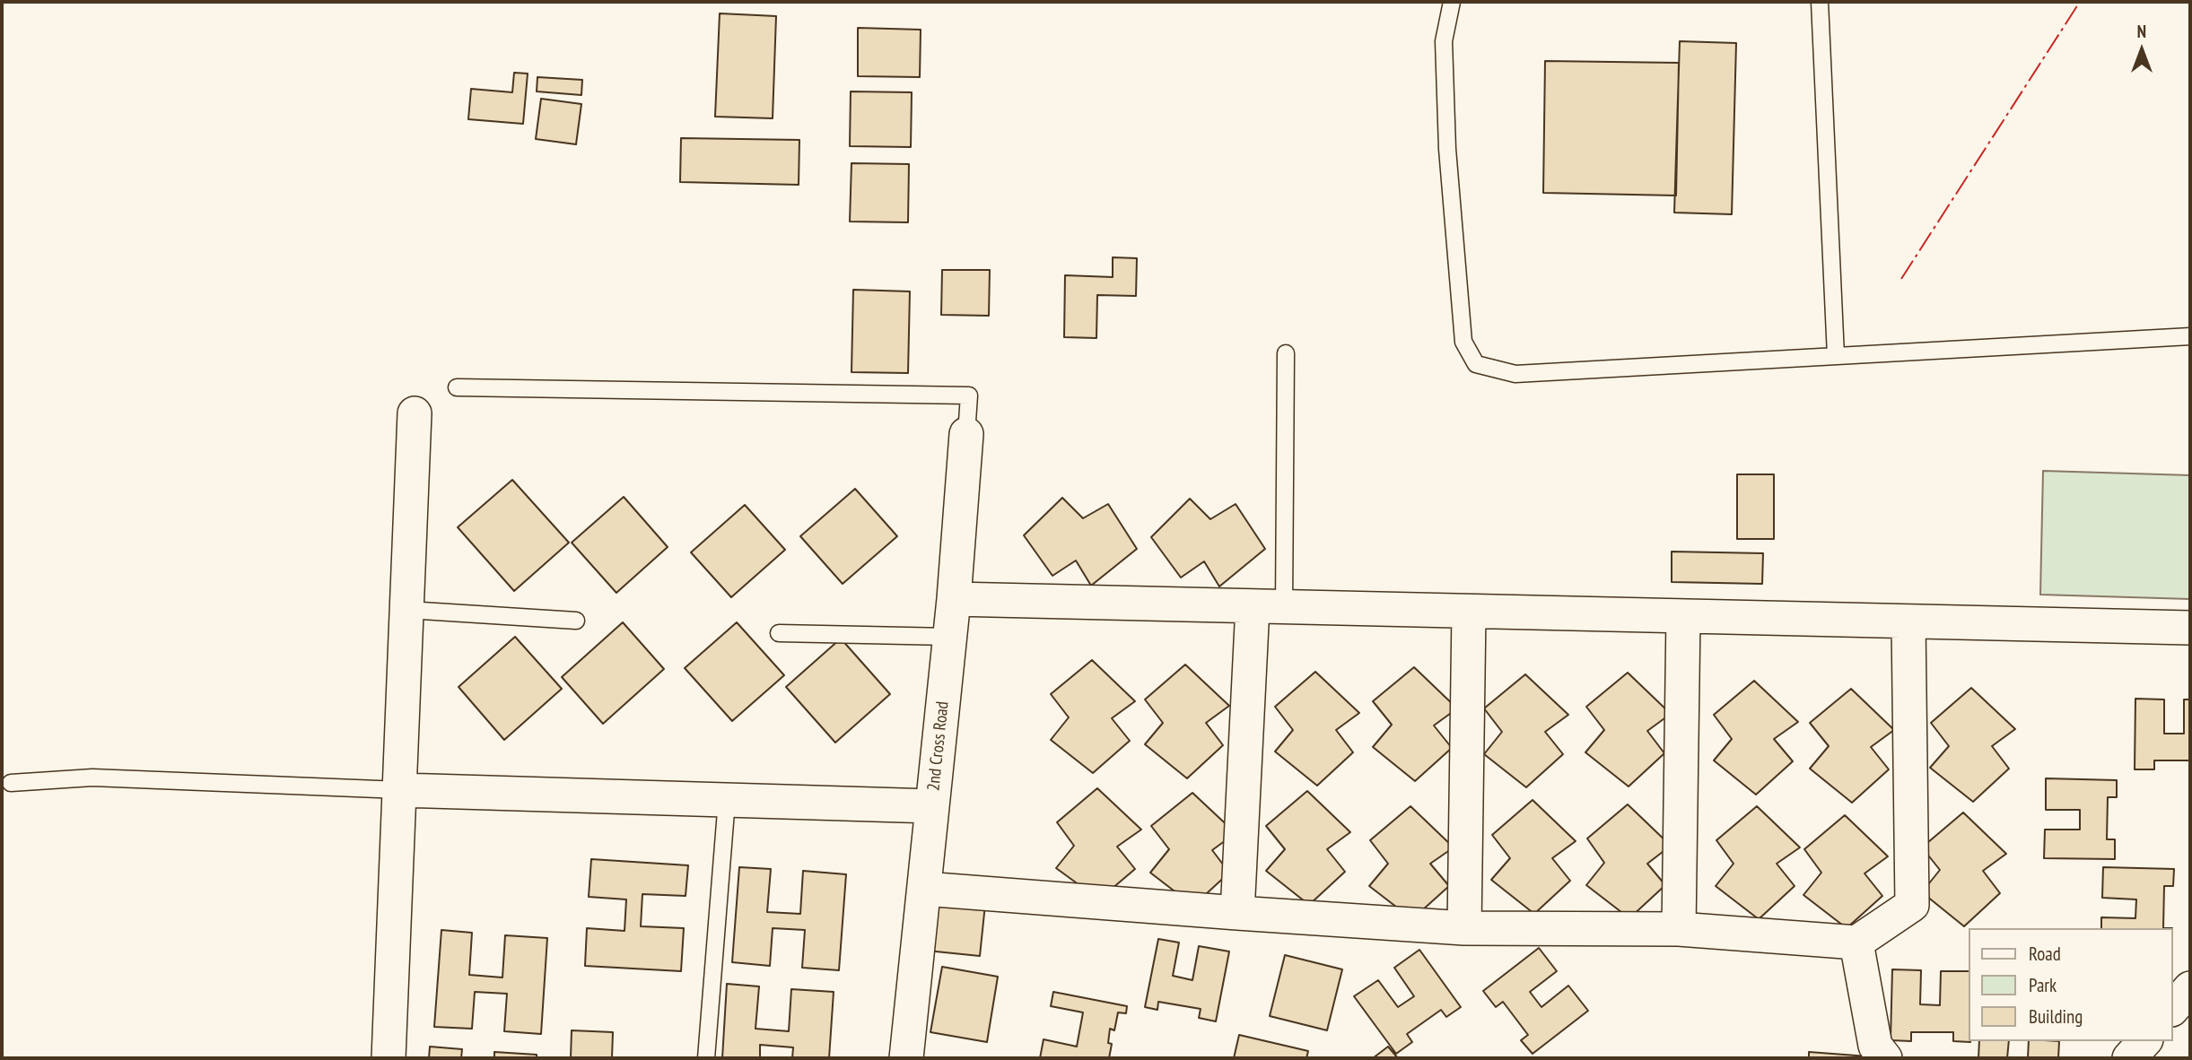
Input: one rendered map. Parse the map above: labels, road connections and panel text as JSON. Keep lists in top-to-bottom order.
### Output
{
  "streets": {
    "street": ["2nd Cross Road"]
  },
  "legend": ["Road", "Park", "Building"],
  "north": "top"
}
